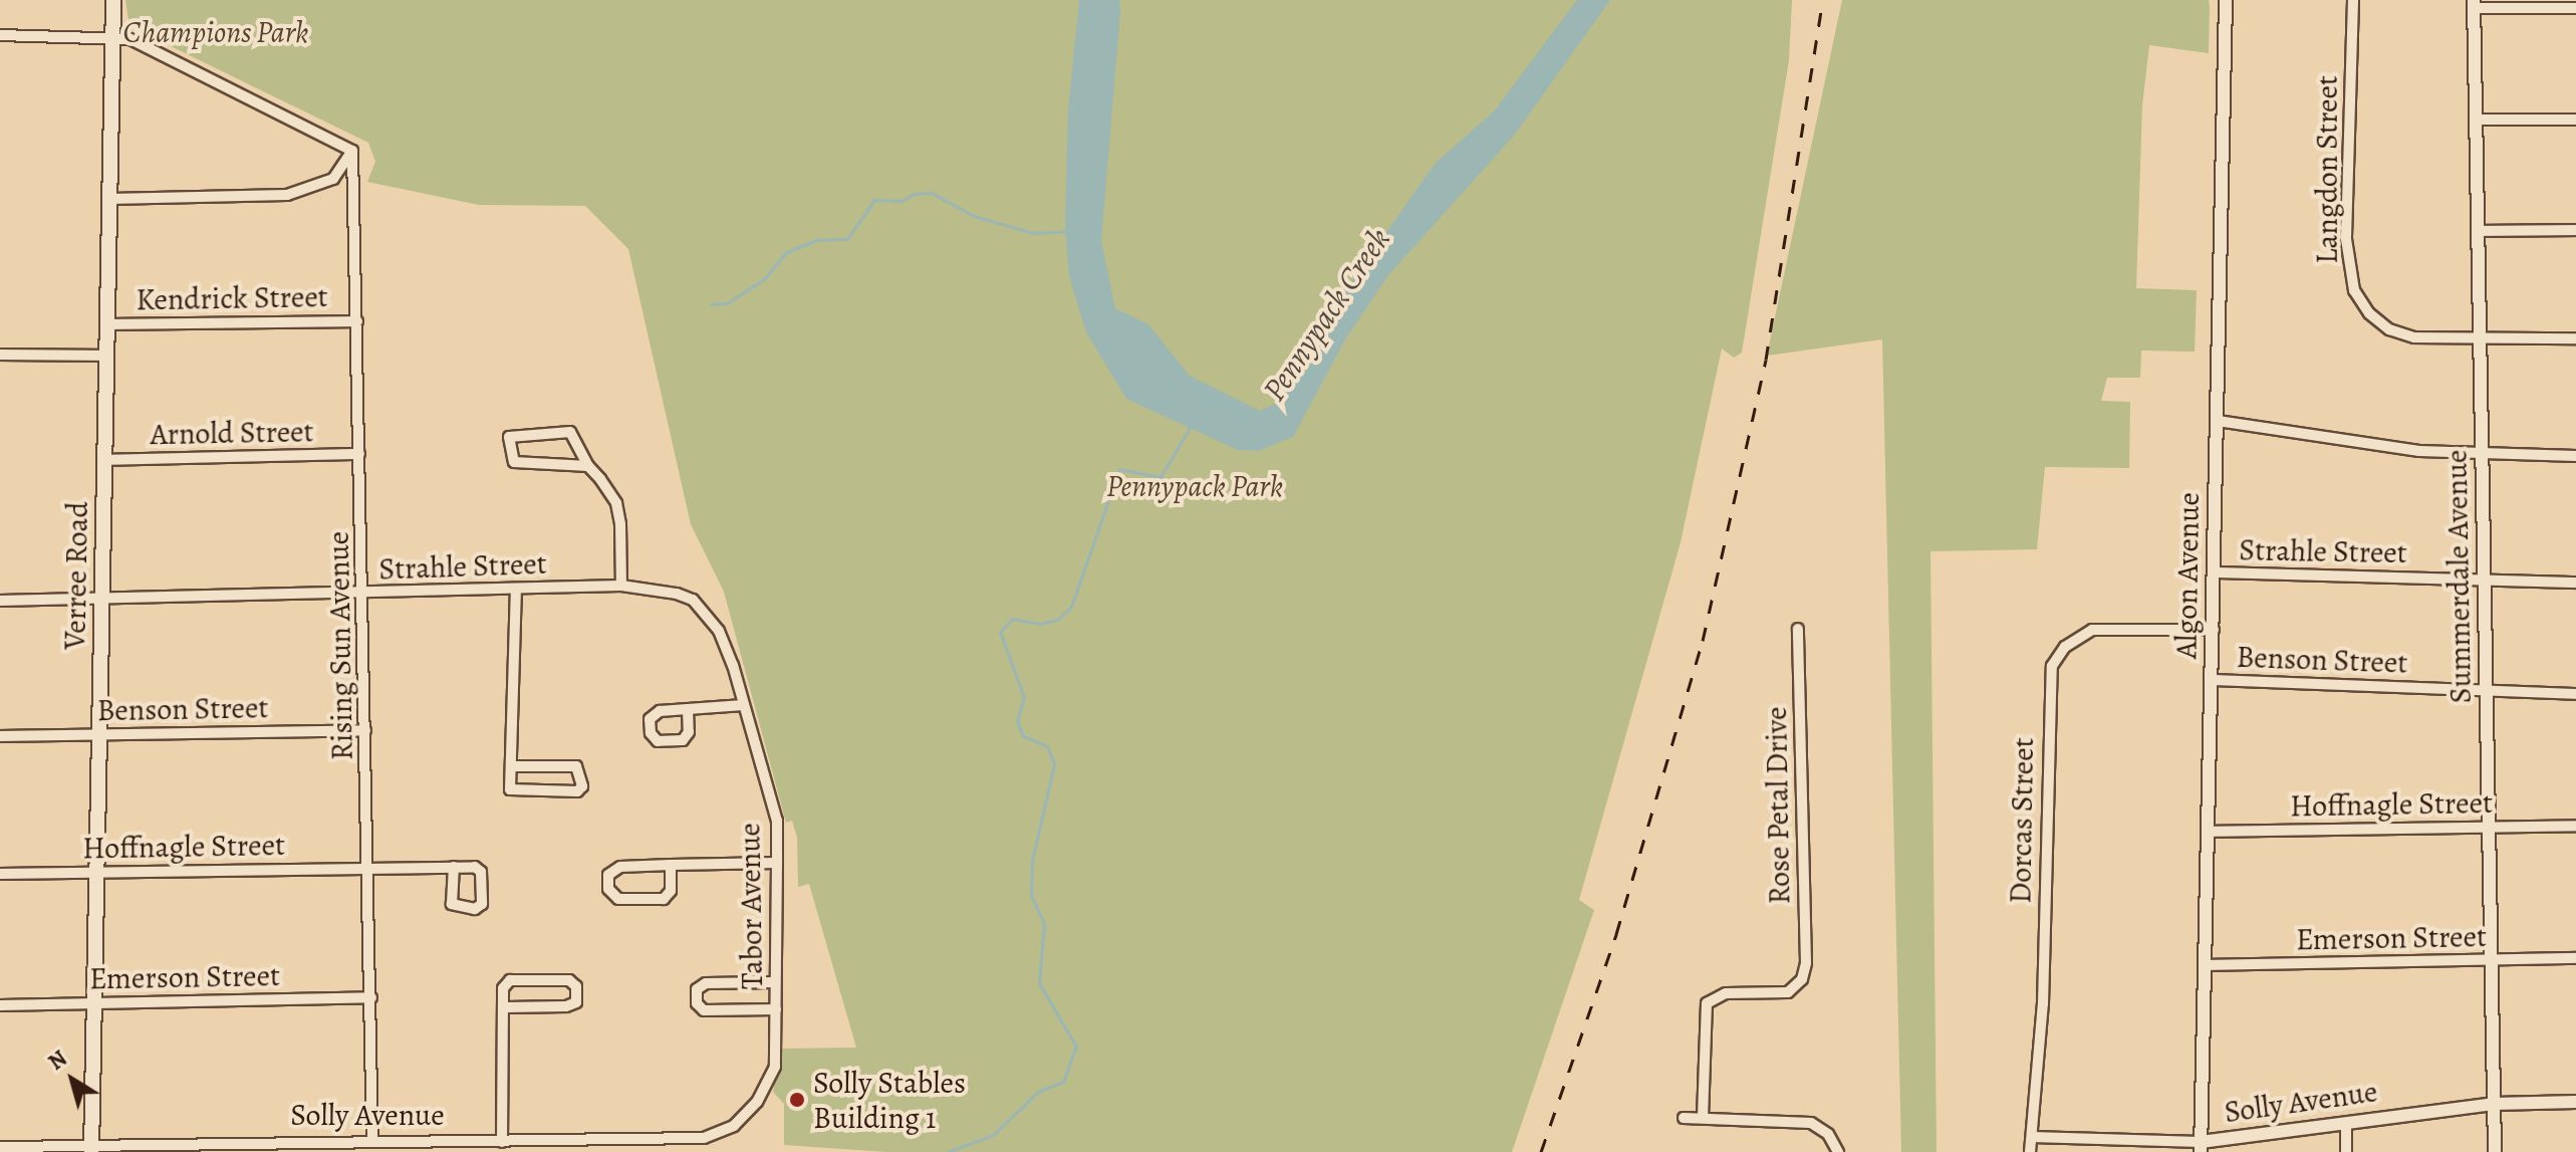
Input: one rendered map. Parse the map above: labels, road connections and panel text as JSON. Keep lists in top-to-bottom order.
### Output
{
  "streets": {
    "main road": ["Verree Road"],
    "street": [
      "Langdon Street",
      "Kendrick Street",
      "Arnold Street",
      "Strahle Street",
      "Algon Avenue",
      "Summerdale Avenue",
      "Rising Sun Avenue",
      "Benson Street",
      "Hoffnagle Street",
      "Rose Petal Drive",
      "Dorcas Street",
      "Tabor Avenue",
      "Emerson Street",
      "Solly Avenue"
    ]
  },
  "crossings": [
    ["Langdon Street", "Summerdale Avenue"],
    ["Kendrick Street", "Verree Road"],
    ["Kendrick Street", "Rising Sun Avenue"],
    ["Arnold Street", "Verree Road"],
    ["Arnold Street", "Rising Sun Avenue"],
    ["Strahle Street", "Verree Road"],
    ["Strahle Street", "Algon Avenue"],
    ["Strahle Street", "Summerdale Avenue"],
    ["Strahle Street", "Rising Sun Avenue"],
    ["Strahle Street", "Tabor Avenue"],
    ["Verree Road", "Benson Street"],
    ["Verree Road", "Hoffnagle Street"],
    ["Verree Road", "Emerson Street"],
    ["Verree Road", "Solly Avenue"],
    ["Algon Avenue", "Benson Street"],
    ["Algon Avenue", "Hoffnagle Street"],
    ["Algon Avenue", "Dorcas Street"],
    ["Algon Avenue", "Emerson Street"],
    ["Algon Avenue", "Solly Avenue"],
    ["Summerdale Avenue", "Benson Street"],
    ["Summerdale Avenue", "Hoffnagle Street"],
    ["Summerdale Avenue", "Emerson Street"],
    ["Summerdale Avenue", "Solly Avenue"],
    ["Rising Sun Avenue", "Benson Street"],
    ["Rising Sun Avenue", "Hoffnagle Street"],
    ["Rising Sun Avenue", "Emerson Street"],
    ["Rising Sun Avenue", "Solly Avenue"],
    ["Dorcas Street", "Solly Avenue"],
    ["Tabor Avenue", "Solly Avenue"]
  ],
  "water": ["Pennypack Creek"],
  "parks": ["Champions Park", "Pennypack Park"],
  "places": ["Solly Stables Building 1"],
  "north": "top left"
}
